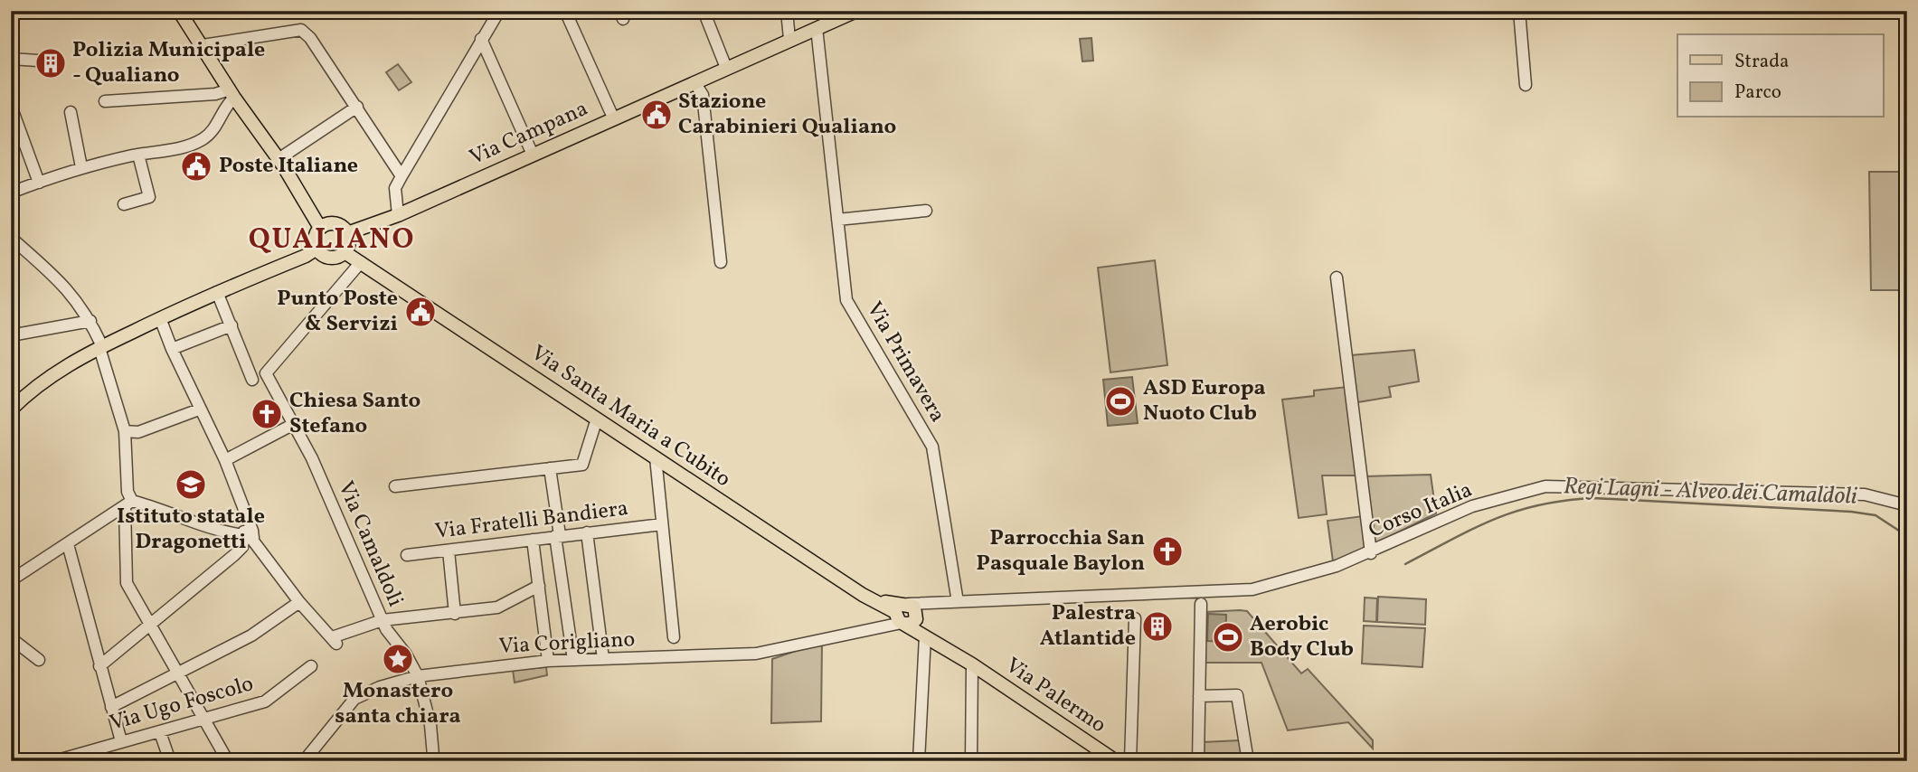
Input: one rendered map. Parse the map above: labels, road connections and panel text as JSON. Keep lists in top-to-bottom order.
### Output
{
  "streets": {
    "main road": ["Via Campana", "Via Santa Maria a Cubito", "Via Palermo"],
    "street": [
      "Via Primavera",
      "Corso Italia",
      "Via Fratelli Bandiera",
      "Via Camaldoli",
      "Via Corigliano",
      "Via Ugo Foscolo"
    ]
  },
  "crossings": [
    ["Via Campana", "Via Primavera"],
    ["Via Campana", "Via Santa Maria a Cubito"],
    ["Via Primavera", "Corso Italia"],
    ["Via Santa Maria a Cubito", "Corso Italia"],
    ["Via Santa Maria a Cubito", "Via Camaldoli"],
    ["Via Santa Maria a Cubito", "Via Corigliano"],
    ["Via Santa Maria a Cubito", "Via Palermo"],
    ["Corso Italia", "Via Corigliano"],
    ["Corso Italia", "Via Palermo"],
    ["Via Camaldoli", "Via Corigliano"],
    ["Via Corigliano", "Via Palermo"]
  ],
  "districts": ["QUALIANO"],
  "water": ["Regi Lagni - Alveo dei Camaldoli"],
  "places": {
    "building": ["Polizia Municipale - Qualiano", "Palestra Atlantide"],
    "public building": ["Stazione Carabinieri Qualiano", "Poste Italiane", "Punto Poste & Servizi"],
    "sports": ["ASD Europa Nuoto Club", "Aerobic Body Club"],
    "church": ["Chiesa Santo Stefano", "Parrocchia San Pasquale Baylon"],
    "school or university": ["Istituto statale Dragonetti"],
    "place": ["Monastero santa chiara"]
  },
  "legend": ["Strada", "Parco"]
}
